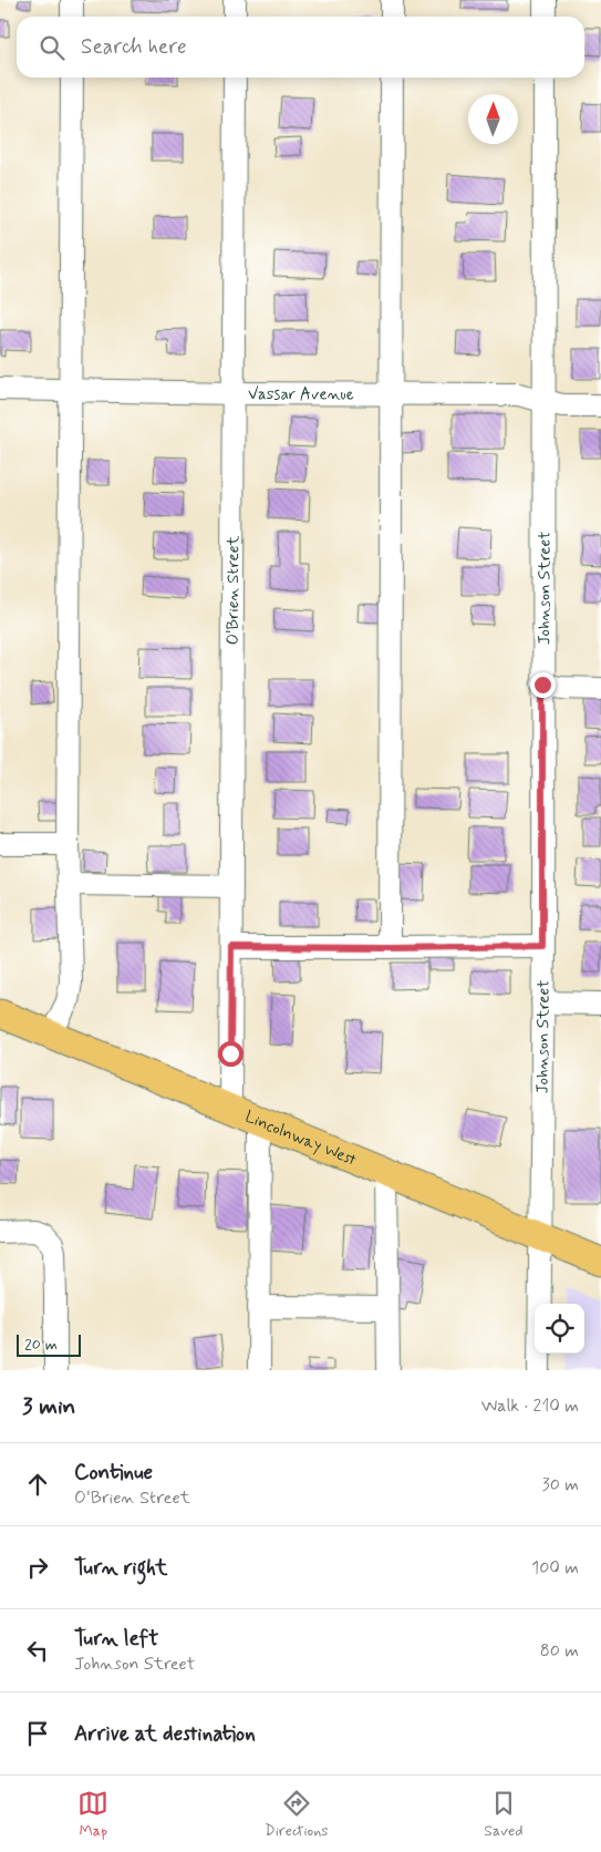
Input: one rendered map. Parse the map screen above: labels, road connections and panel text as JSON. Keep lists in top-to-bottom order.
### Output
{
  "streets": {
    "main road": ["Lincolnway West"],
    "street": ["Vassar Avenue", "Johnson Street", "O'Brien Street"]
  },
  "crossings": [
    ["Vassar Avenue", "Johnson Street"],
    ["Vassar Avenue", "O'Brien Street"],
    ["Johnson Street", "Lincolnway West"],
    ["O'Brien Street", "Lincolnway West"]
  ],
  "scale_bar": "20 m",
  "north": "top",
  "page": {
    "search": "Search here",
    "scale": "20 m",
    "heading": ["3 min", "Walk · 210 m"],
    "list": [
      ["Continue", "O'Brien Street", "30 m"],
      ["Turn right", "100 m"],
      ["Turn left", "Johnson Street", "80 m"],
      "Arrive at destination"
    ],
    "nav": ["Map", "Directions", "Saved"]
  }
}
